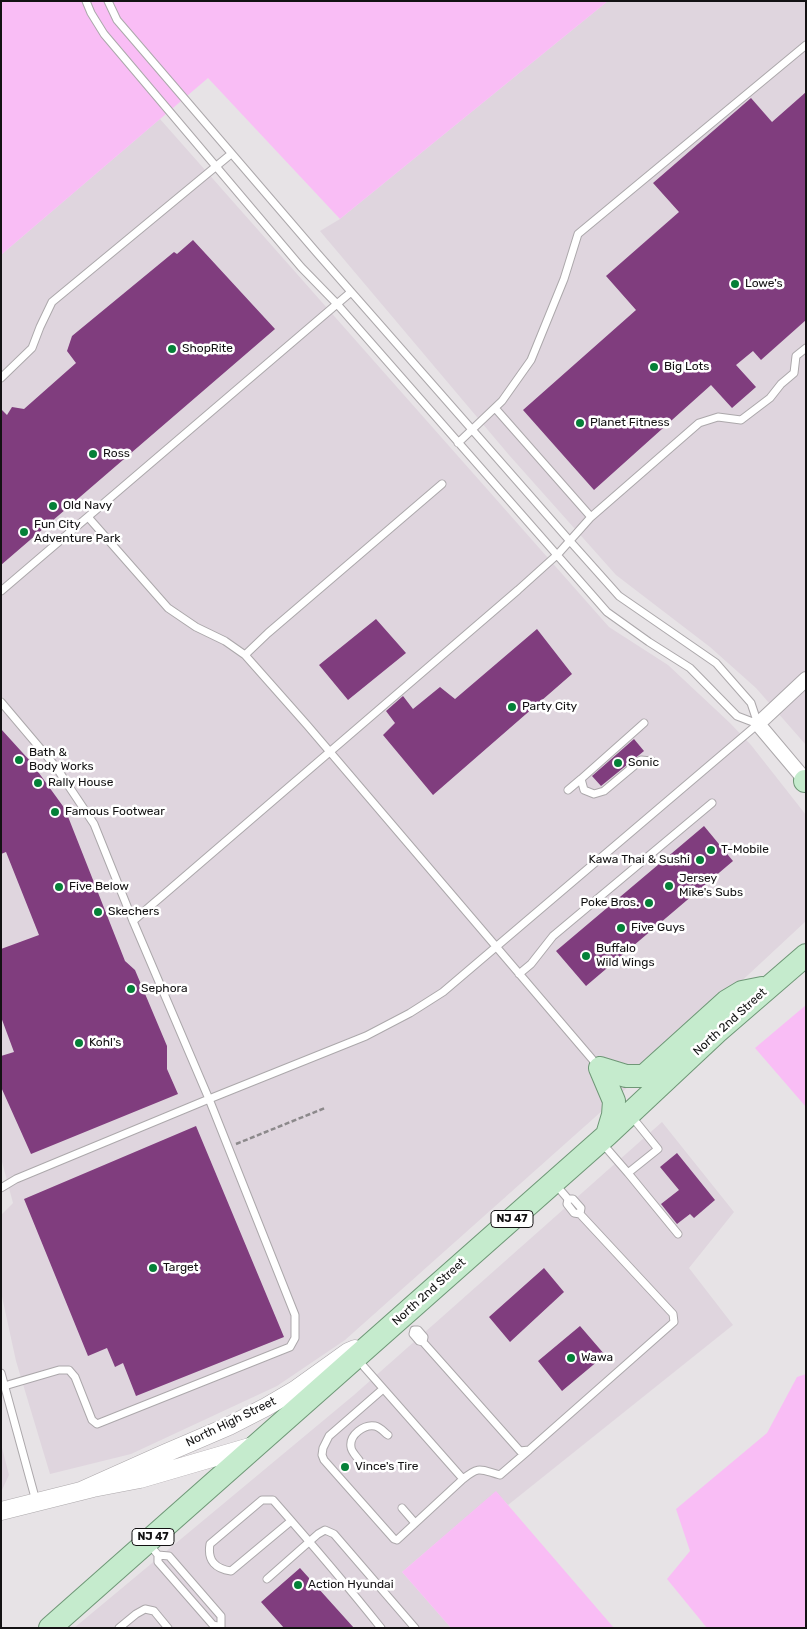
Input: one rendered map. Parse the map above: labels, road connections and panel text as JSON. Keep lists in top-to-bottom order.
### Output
{
  "streets": {
    "main road": ["North 2nd Street", "NJ 47"],
    "street": ["North High Street"]
  },
  "crossings": [
    ["North 2nd Street", "North High Street"]
  ],
  "places": [
    "Lowe's",
    "ShopRite",
    "Big Lots",
    "Planet Fitness",
    "Ross",
    "Old Navy",
    "Fun City Adventure Park",
    "Party City",
    "Bath & Body Works",
    "Sonic",
    "Rally House",
    "Famous Footwear",
    "T-Mobile",
    "Kawa Thai & Sushi",
    "Jersey Mike's Subs",
    "Five Below",
    "Poke Bros.",
    "Skechers",
    "Five Guys",
    "Buffalo Wild Wings",
    "Sephora",
    "Kohl's",
    "Target",
    "Wawa",
    "Vince's Tire",
    "Action Hyundai"
  ]
}
